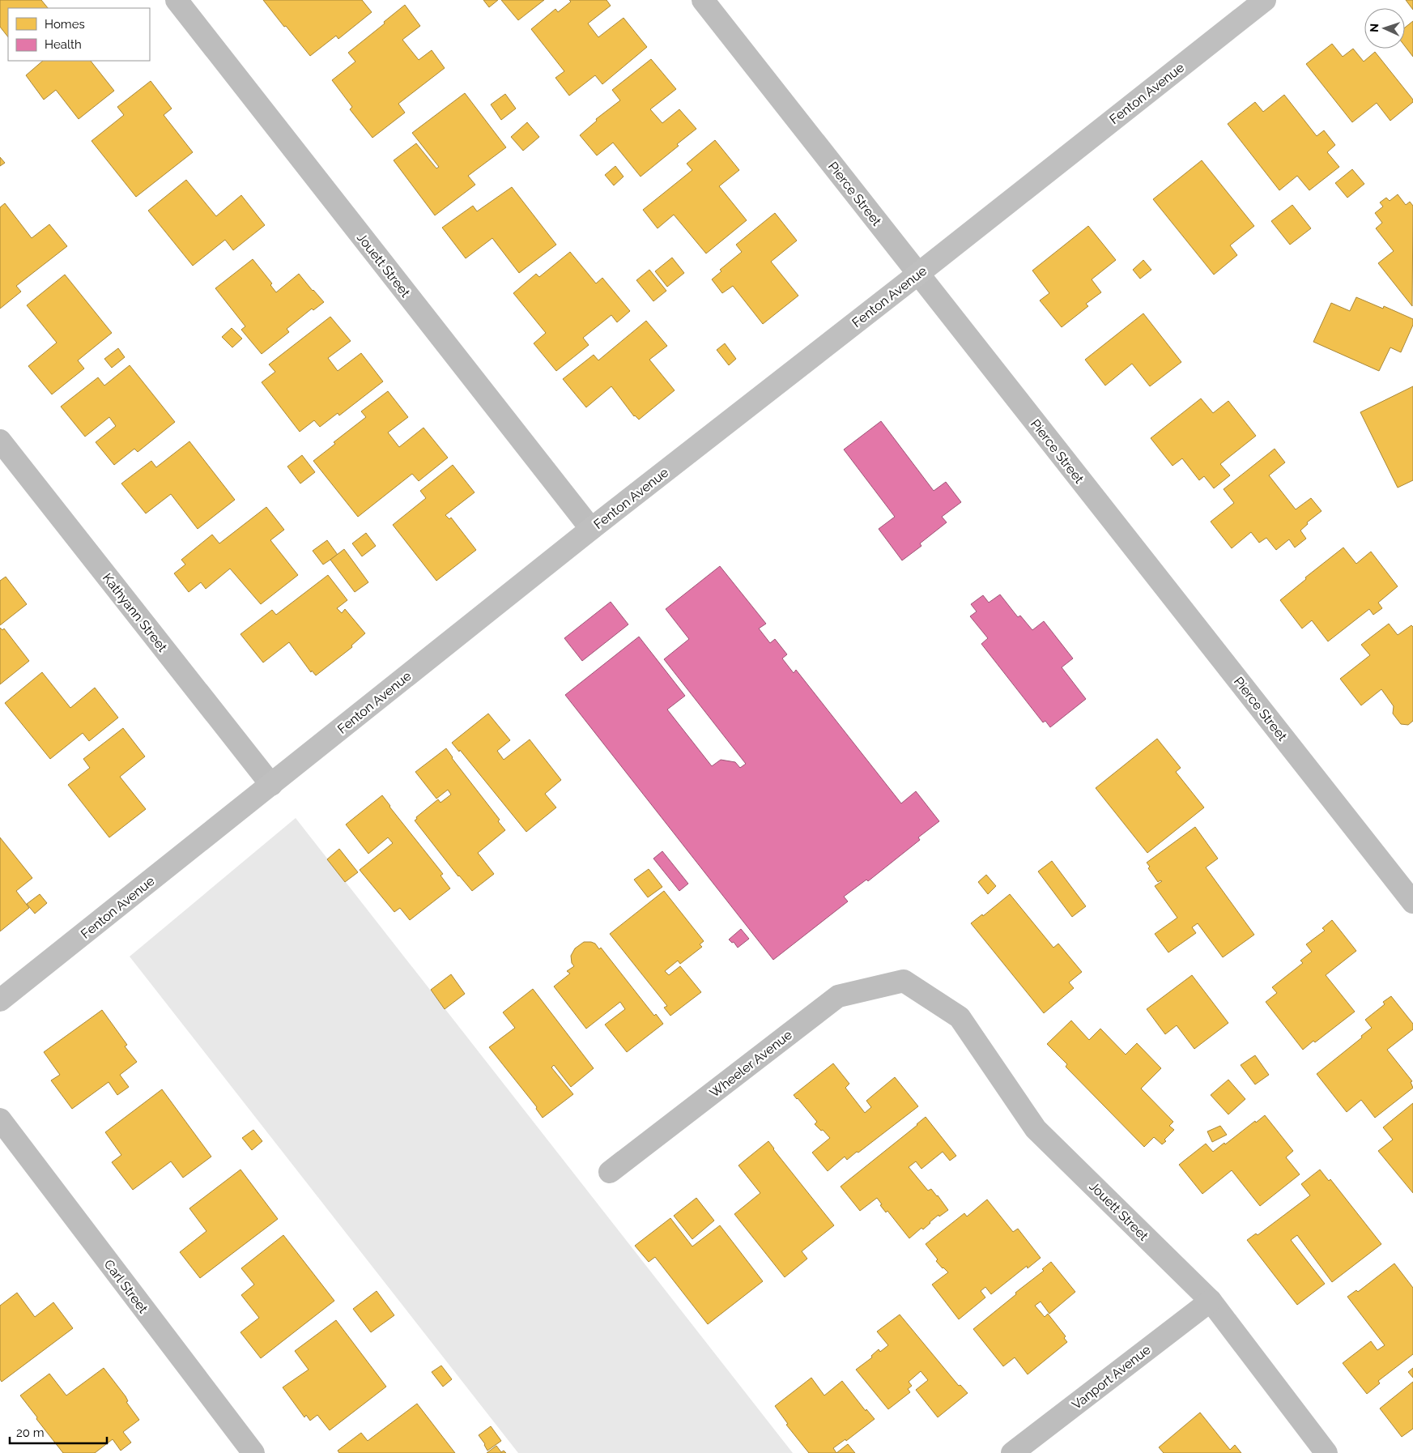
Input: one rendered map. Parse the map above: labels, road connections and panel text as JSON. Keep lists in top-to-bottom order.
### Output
{
  "streets": {
    "street": [
      "Fenton Avenue",
      "Pierce Street",
      "Jouett Street",
      "Kathyann Street",
      "Wheeler Avenue",
      "Carl Street",
      "Vanport Avenue"
    ]
  },
  "crossings": [
    ["Fenton Avenue", "Pierce Street"],
    ["Fenton Avenue", "Jouett Street"],
    ["Fenton Avenue", "Kathyann Street"],
    ["Jouett Street", "Wheeler Avenue"],
    ["Jouett Street", "Vanport Avenue"]
  ],
  "legend": ["Homes", "Health"],
  "scale_bar": "20 m",
  "north": "left"
}
